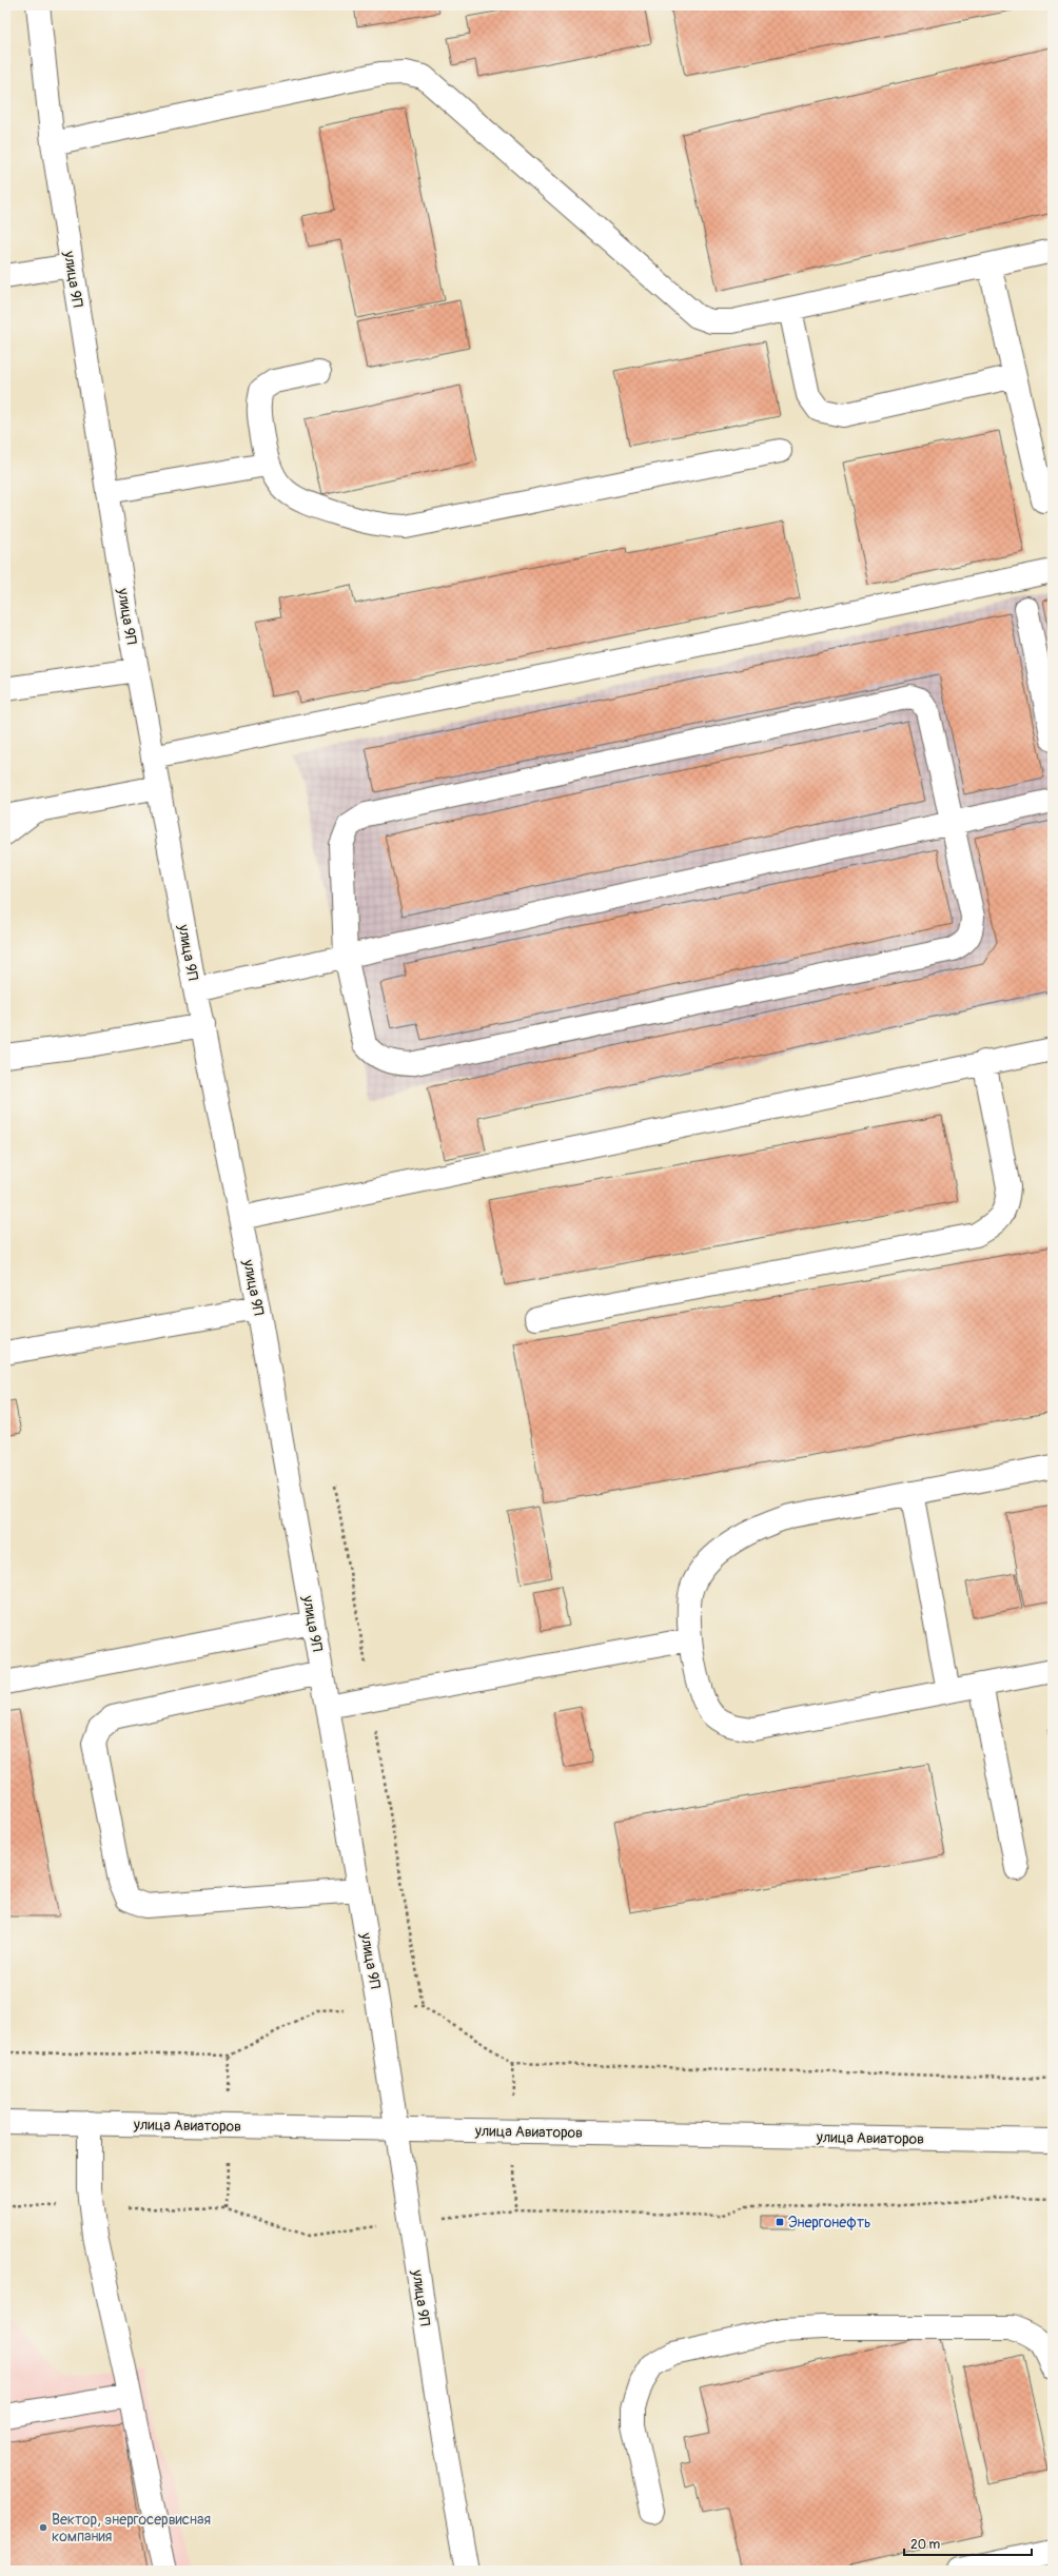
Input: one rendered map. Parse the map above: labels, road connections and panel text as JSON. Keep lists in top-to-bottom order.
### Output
{
  "streets": {
    "street": ["улица 9П", "улица Авиаторов"]
  },
  "crossings": [
    ["улица 9П", "улица Авиаторов"]
  ],
  "places": {
    "transit": ["Энергонефть"],
    "other": ["Вектор, энергосервисная компания"]
  },
  "scale_bar": "20 m"
}
